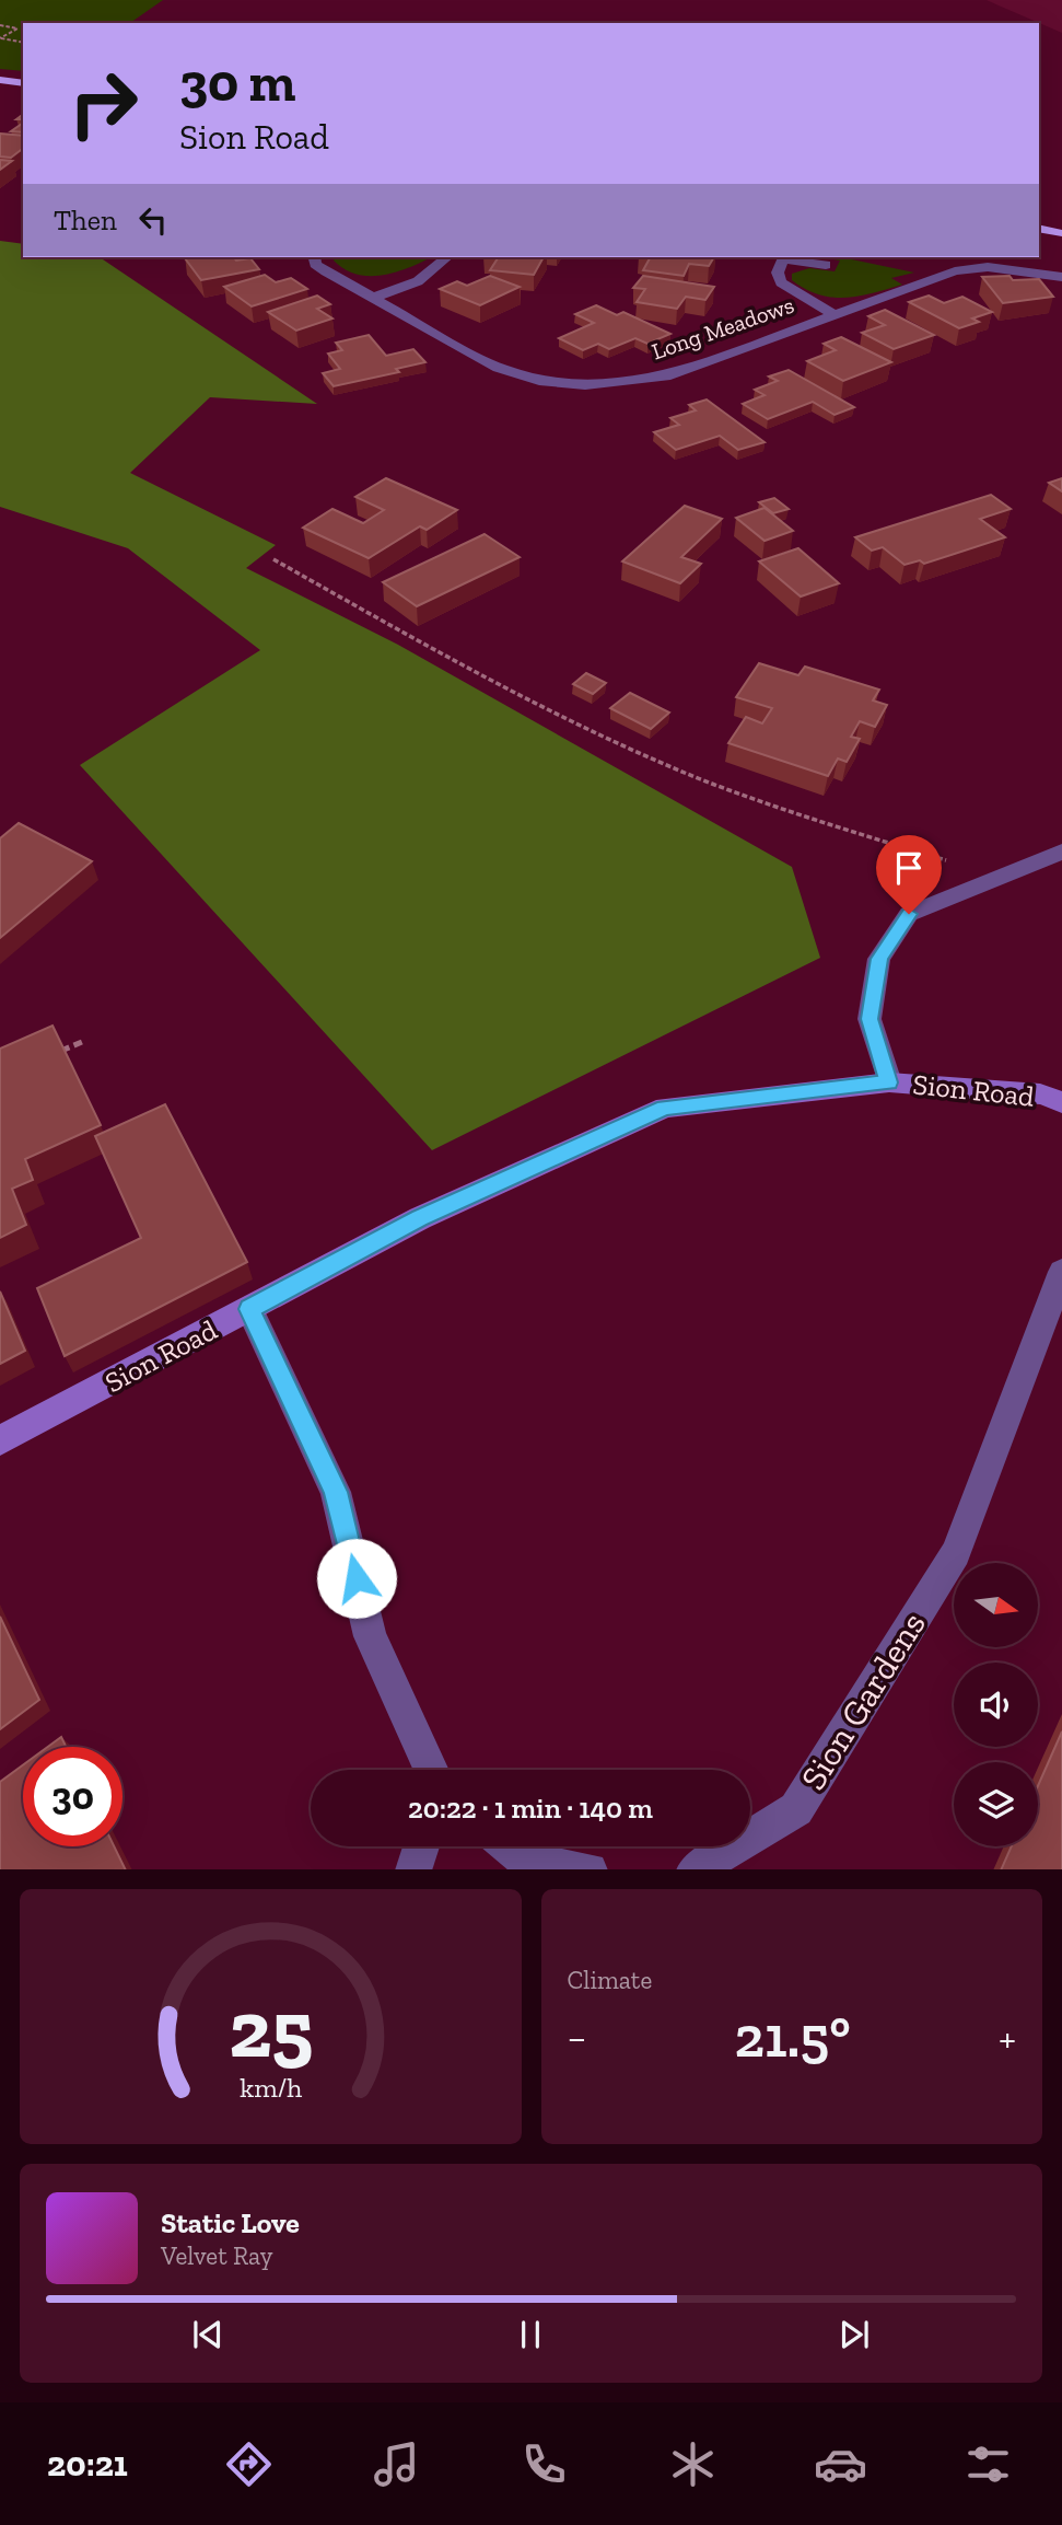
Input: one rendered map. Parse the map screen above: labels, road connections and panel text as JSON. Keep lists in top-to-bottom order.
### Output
{
  "streets": {
    "street": ["Long Meadows", "Sion Road", "Sion Gardens"]
  },
  "north": "right",
  "page": {
    "turn": ["30 m", "Sion Road"],
    "then": "Then",
    "limit": "30",
    "trip": "20:22 · 1 min · 140 m",
    "tile": "Climate",
    "heat": ["−", "21.5°", "+"],
    "song": ["Static Love", "Velvet Ray"],
    "tabs": "20:21",
    "gauge": ["25", "km/h"]
  }
}
